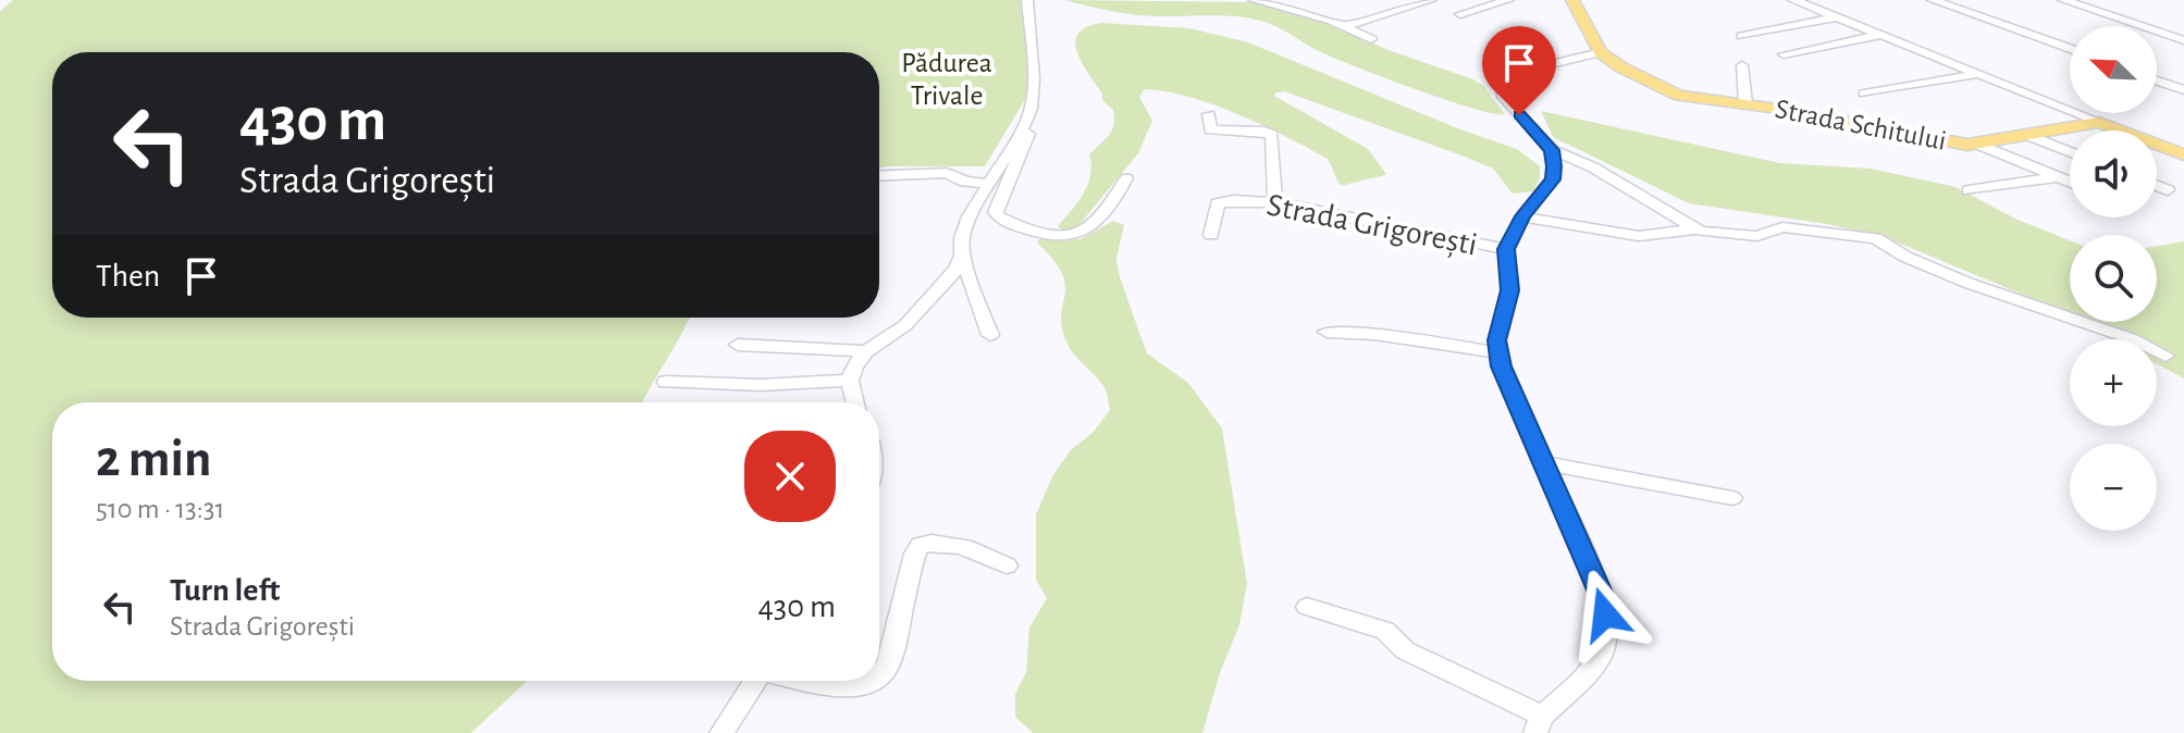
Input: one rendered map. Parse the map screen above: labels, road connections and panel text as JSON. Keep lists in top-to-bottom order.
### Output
{
  "streets": {
    "main road": ["Strada Schitului"],
    "street": ["Strada Grigorești"]
  },
  "parks": ["Pădurea Trivale"],
  "north": "top left",
  "page": {
    "map_buttons": ["+", "−"],
    "turn": ["430 m", "Strada Grigorești"],
    "then": "Then",
    "heading": ["2 min", "510 m · 13:31"],
    "list": [
      {
        "name": "Turn left",
        "note": "Strada Grigorești",
        "value": "430 m"
      }
    ]
  }
}
